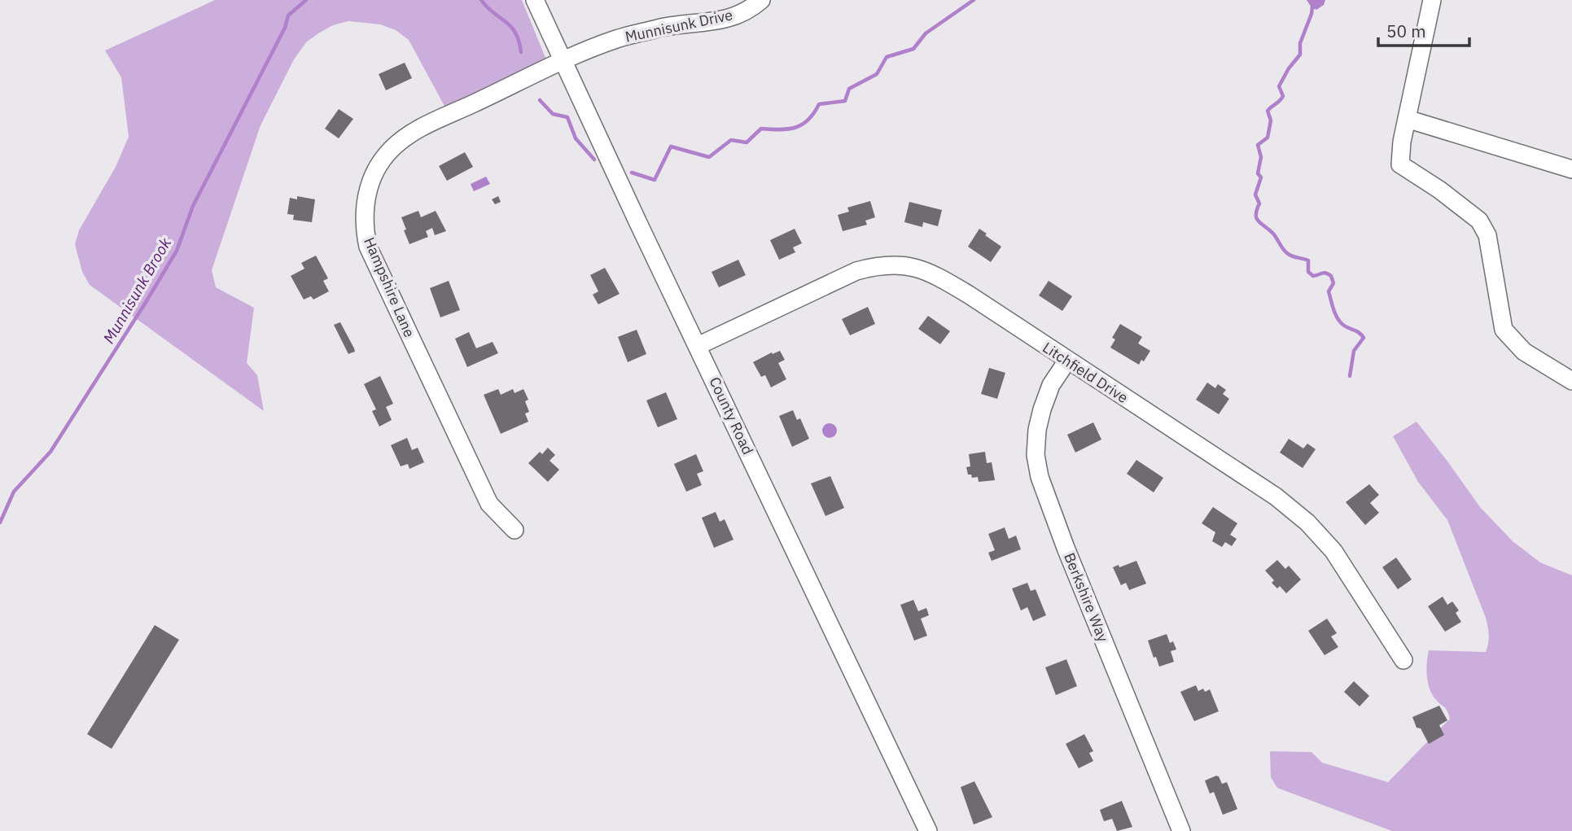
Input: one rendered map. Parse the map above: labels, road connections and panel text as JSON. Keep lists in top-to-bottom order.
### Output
{
  "streets": {
    "street": [
      "Munnisunk Drive",
      "Hampshire Lane",
      "Litchfield Drive",
      "County Road",
      "Berkshire Way"
    ]
  },
  "crossings": [
    ["Munnisunk Drive", "Hampshire Lane"],
    ["Munnisunk Drive", "County Road"],
    ["Hampshire Lane", "County Road"],
    ["Litchfield Drive", "County Road"],
    ["Litchfield Drive", "Berkshire Way"]
  ],
  "water": ["Munnisunk Brook"],
  "scale_bar": "50 m"
}
